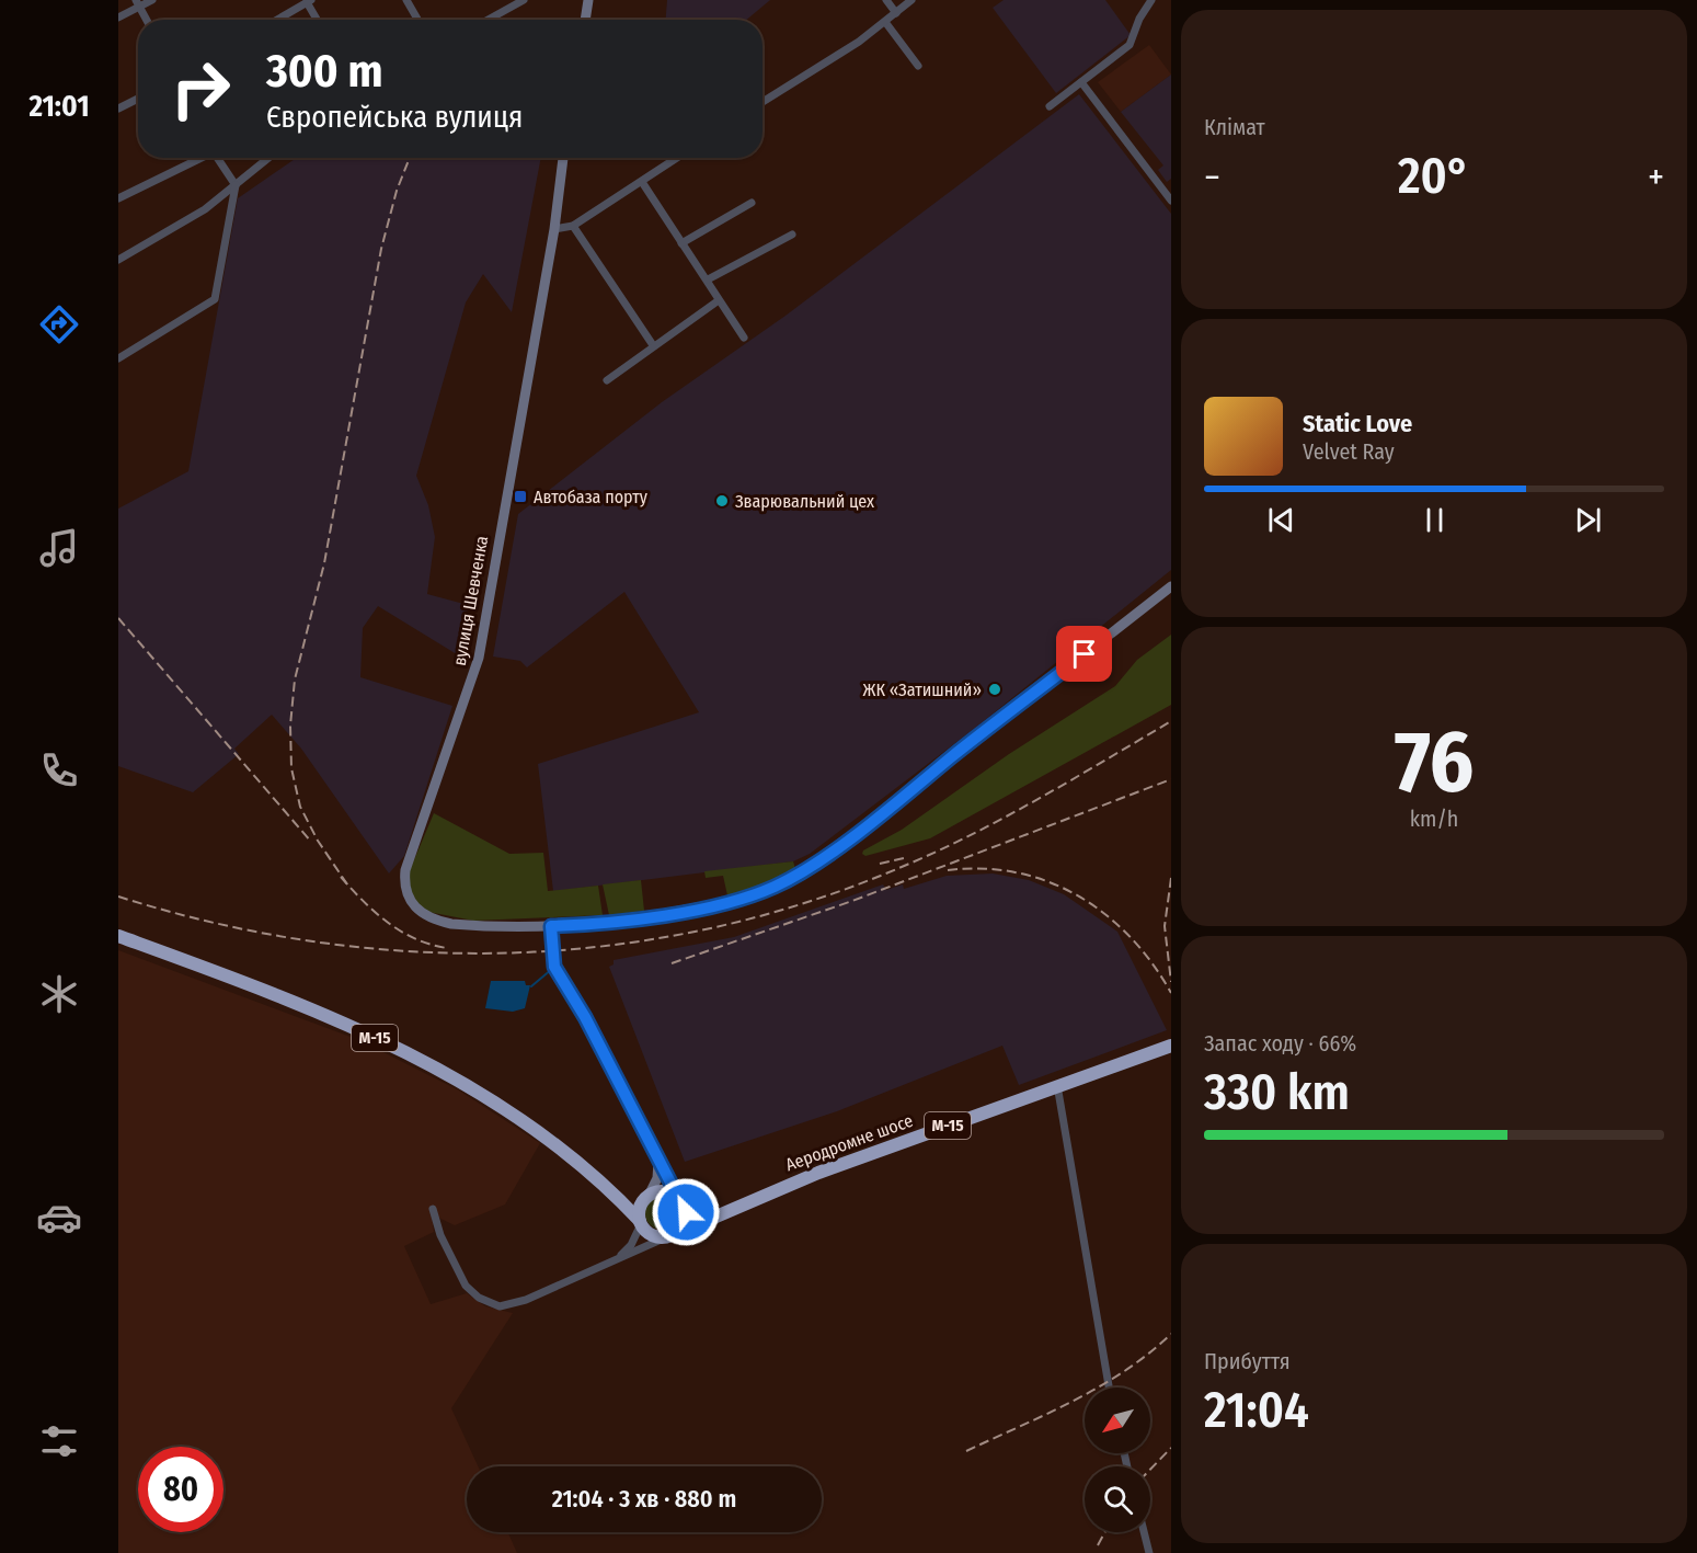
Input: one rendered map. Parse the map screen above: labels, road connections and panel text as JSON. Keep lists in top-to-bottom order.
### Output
{
  "streets": {
    "highway": ["М-15", "Аеродромне шосе"],
    "main road": ["вулиця Шевченка"]
  },
  "crossings": [
    ["М-15", "Аеродромне шосе"]
  ],
  "places": {
    "transit": ["Автобаза порту"],
    "other": ["Зварювальний цех", "ЖК «Затишний»"]
  },
  "north": "bottom left",
  "page": {
    "tabs": "21:01",
    "tile": [
      "Клімат",
      ["76", "km/h"],
      ["Запас ходу · 66%", "330 km"],
      ["Прибуття", "21:04"]
    ],
    "turn": ["300 m", "Європейська вулиця"],
    "heat": ["−", "20°", "+"],
    "song": ["Static Love", "Velvet Ray"],
    "limit": "80",
    "trip": "21:04 · 3 хв · 880 m"
  }
}
